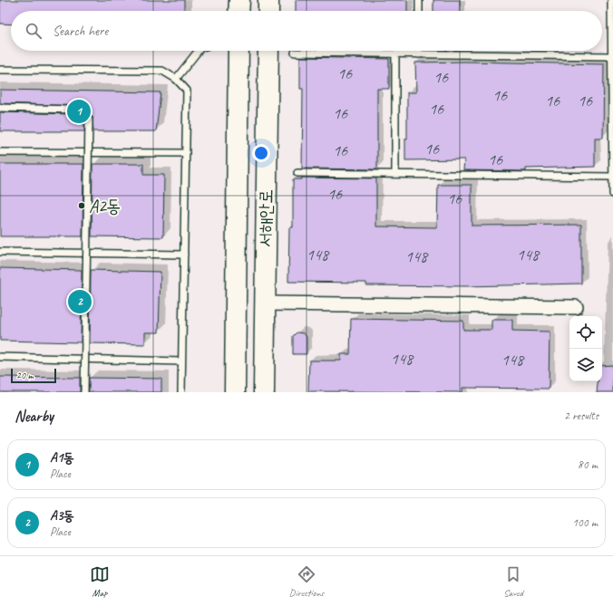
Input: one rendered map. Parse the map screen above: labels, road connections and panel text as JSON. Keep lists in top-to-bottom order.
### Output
{
  "streets": {
    "main road": ["서해안로"]
  },
  "places": ["A2동"],
  "house_numbers": [
    "16",
    "16",
    "16",
    "16",
    "16",
    "16",
    "16",
    "16",
    "16",
    "16",
    "16",
    "16",
    "148",
    "148",
    "148",
    "148",
    "148"
  ],
  "scale_bar": "20 m",
  "page": {
    "search": "Search here",
    "pins": ["1", "2"],
    "scale": "20 m",
    "heading": ["Nearby", "2 results"],
    "list": [
      {
        "mark": "1",
        "name": "A1동",
        "note": "Place",
        "value": "80 m"
      },
      {
        "mark": "2",
        "name": "A3동",
        "note": "Place",
        "value": "100 m"
      }
    ],
    "nav": ["Map", "Directions", "Saved"]
  }
}
